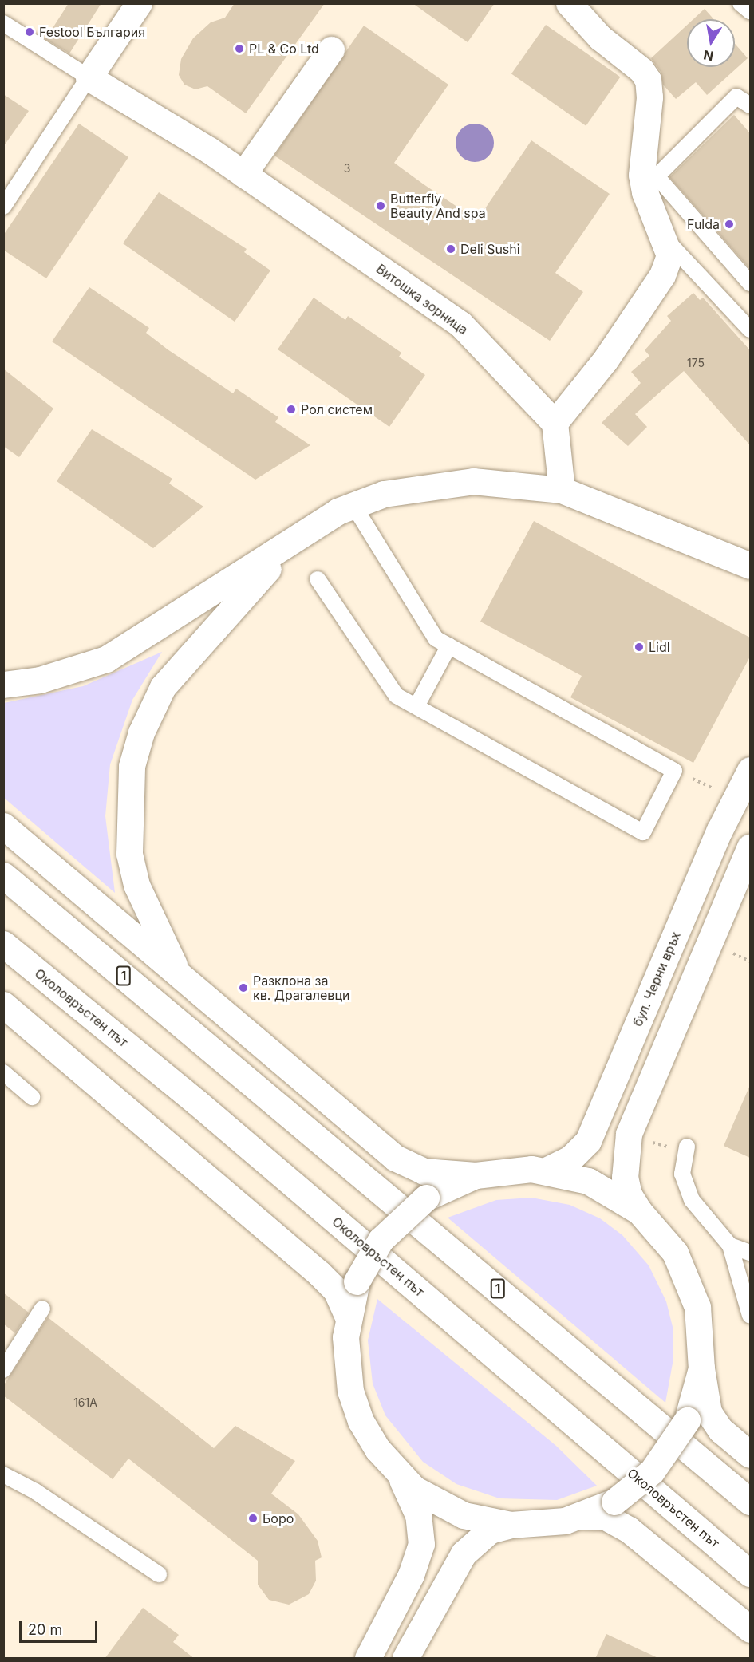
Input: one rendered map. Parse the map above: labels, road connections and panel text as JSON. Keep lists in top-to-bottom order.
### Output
{
  "streets": {
    "main road": [
      "Витошка зорница",
      "1",
      "бул. Черни връх",
      "Околовръстен път"
    ]
  },
  "places": [
    "Festool България",
    "PL & Co Ltd",
    "Butterfly Beauty And spa",
    "Fulda",
    "Deli Sushi",
    "Рол систем",
    "Lidl",
    "Разклона за кв. Драгалевци",
    "Боро"
  ],
  "house_numbers": ["3", "175", "161А"],
  "scale_bar": "20 m",
  "north": "bottom"
}
